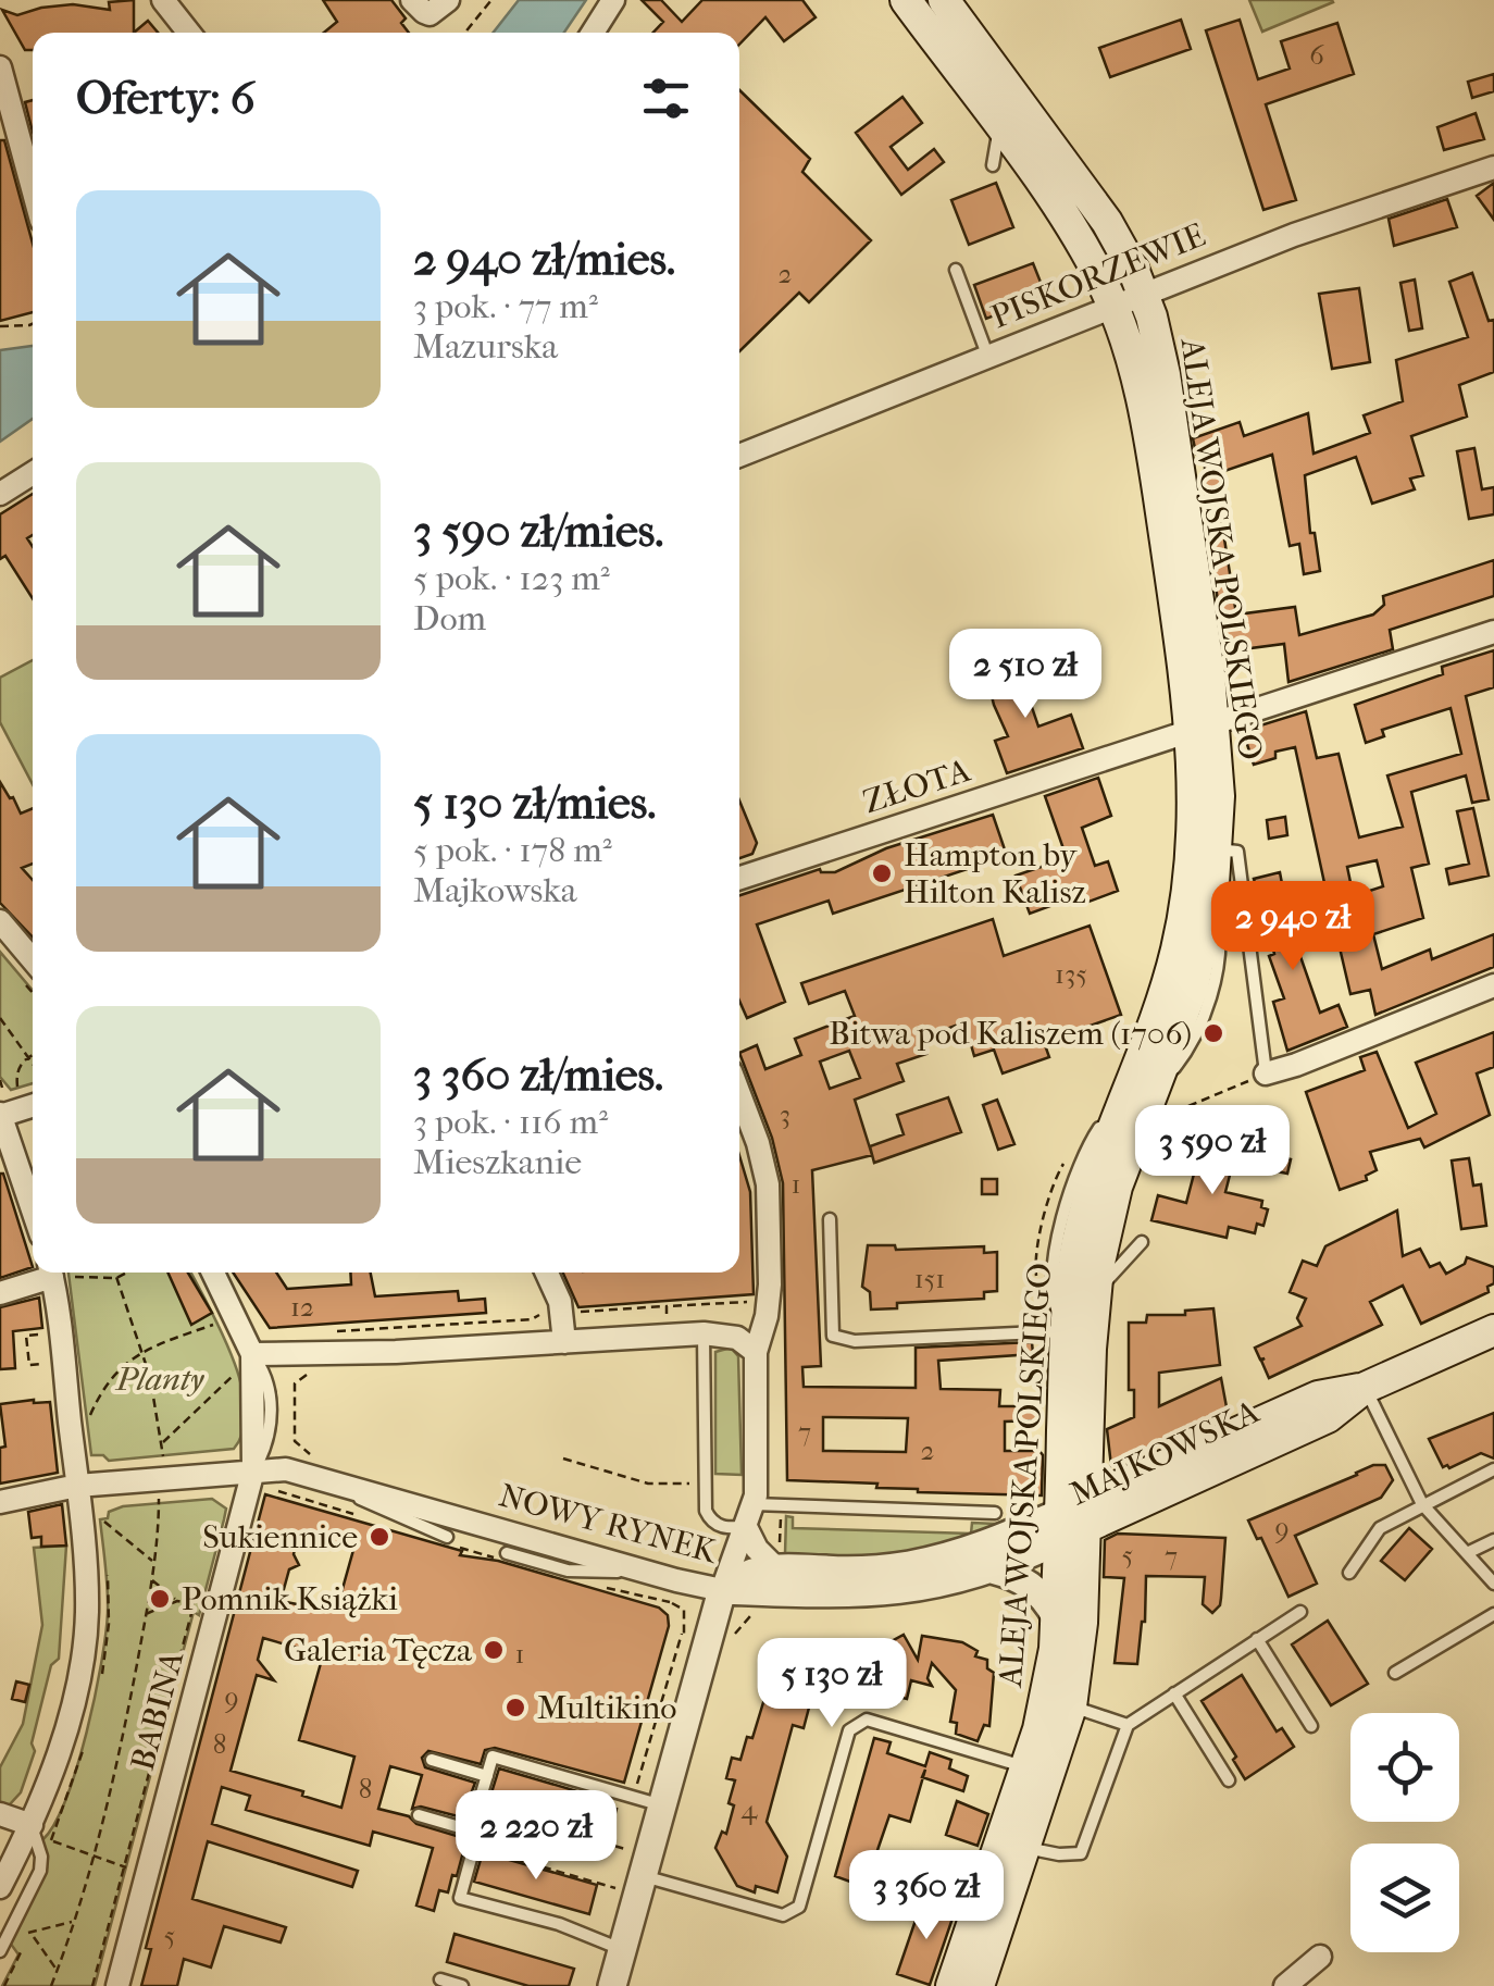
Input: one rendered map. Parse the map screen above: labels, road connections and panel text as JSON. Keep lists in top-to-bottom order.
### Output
{
  "streets": {
    "main road": ["ALEJA WOJSKA POLSKIEGO", "MAJKOWSKA"],
    "street": [
      "PISKORZEWIE",
      "ZŁOTA",
      "NOWY RYNEK",
      "BABINA"
    ]
  },
  "crossings": [
    ["PISKORZEWIE", "ALEJA WOJSKA POLSKIEGO"],
    ["ALEJA WOJSKA POLSKIEGO", "ZŁOTA"],
    ["ALEJA WOJSKA POLSKIEGO", "MAJKOWSKA"],
    ["MAJKOWSKA", "NOWY RYNEK"],
    ["NOWY RYNEK", "BABINA"]
  ],
  "parks": ["Planty"],
  "places": [
    "Hampton by Hilton Kalisz",
    "Bitwa pod Kaliszem (1706)",
    "Sukiennice",
    "Pomnik Książki",
    "Galeria Tęcza",
    "Multikino"
  ],
  "house_numbers": [
    "6",
    "2",
    "135",
    "3",
    "1",
    "151",
    "12",
    "7",
    "2",
    "9",
    "5",
    "7",
    "1",
    "9",
    "8",
    "8",
    "4",
    "5"
  ],
  "page": {
    "heading": "Oferty: 6",
    "list": [
      {
        "name": "2 940 zł/mies.",
        "note": "3 pok. · 77 m² · Mazurska"
      },
      {
        "name": "3 590 zł/mies.",
        "note": "5 pok. · 123 m² · Dom"
      },
      {
        "name": "5 130 zł/mies.",
        "note": "5 pok. · 178 m² · Majkowska"
      },
      {
        "name": "3 360 zł/mies.",
        "note": "3 pok. · 116 m² · Mieszkanie"
      }
    ],
    "price": [
      "2 510 zł",
      "2 940 zł",
      "3 590 zł",
      "5 130 zł",
      "2 220 zł",
      "3 360 zł"
    ]
  }
}
